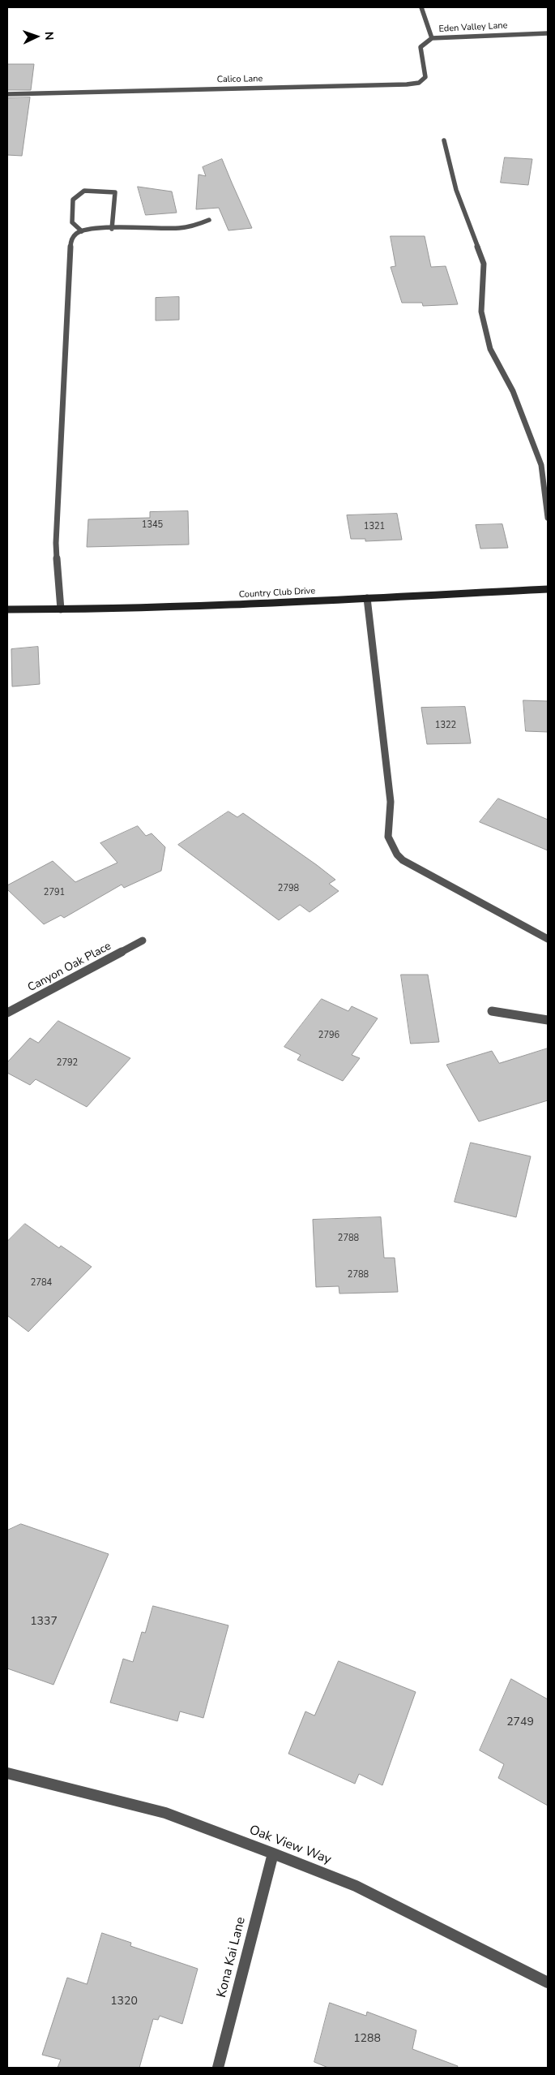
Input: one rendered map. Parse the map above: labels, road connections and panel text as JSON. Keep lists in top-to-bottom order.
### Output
{
  "streets": {
    "street": [
      "Eden Valley Lane",
      "Calico Lane",
      "Country Club Drive",
      "Canyon Oak Place",
      "Oak View Way",
      "Kona Kai Lane"
    ]
  },
  "crossings": [
    ["Eden Valley Lane", "Calico Lane"],
    ["Oak View Way", "Kona Kai Lane"]
  ],
  "house_numbers": [
    "1345",
    "1321",
    "1322",
    "2798",
    "2791",
    "2796",
    "2792",
    "2788",
    "2788",
    "2784",
    "1337",
    "2749",
    "1320",
    "1288"
  ],
  "north": "right"
}
